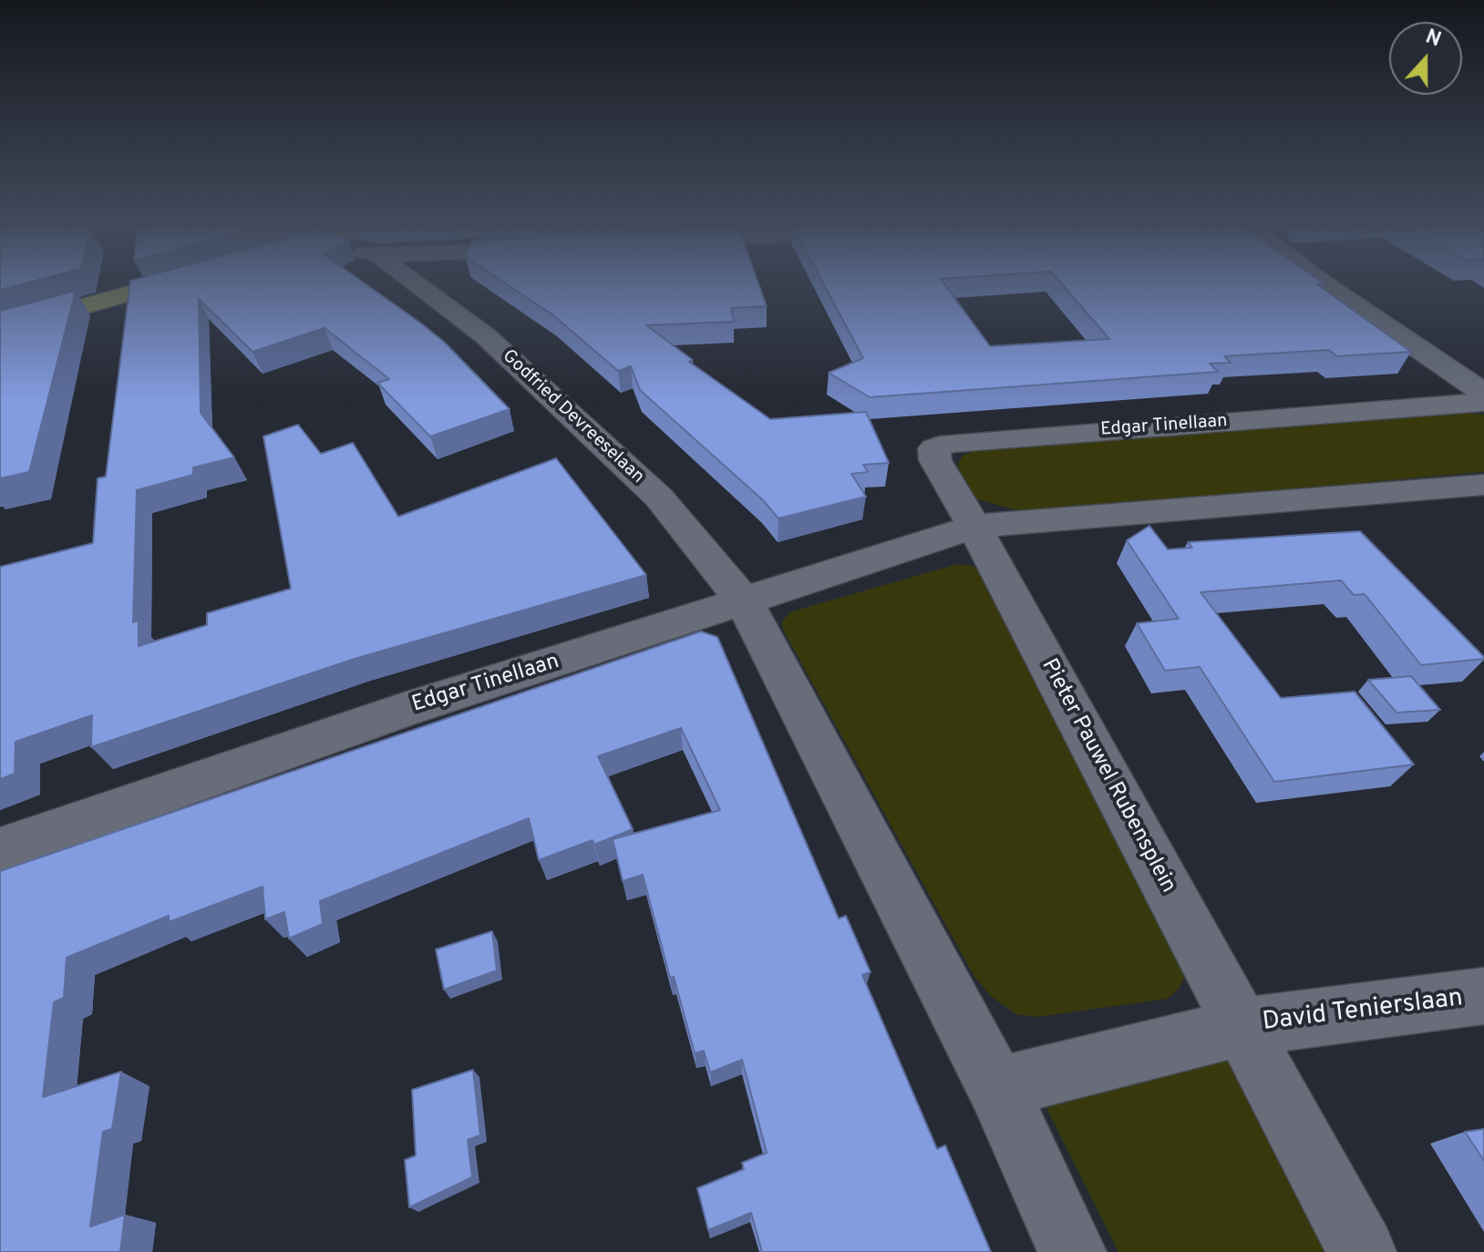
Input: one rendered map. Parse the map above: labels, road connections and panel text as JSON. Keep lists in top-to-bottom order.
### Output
{
  "streets": {
    "street": [
      "Godfried Devreeselaan",
      "Edgar Tinellaan",
      "Pieter Pauwel Rubensplein",
      "David Tenierslaan"
    ]
  },
  "crossings": [
    ["Godfried Devreeselaan", "Edgar Tinellaan"],
    ["Edgar Tinellaan", "Pieter Pauwel Rubensplein"],
    ["Pieter Pauwel Rubensplein", "David Tenierslaan"]
  ],
  "north": "top"
}
